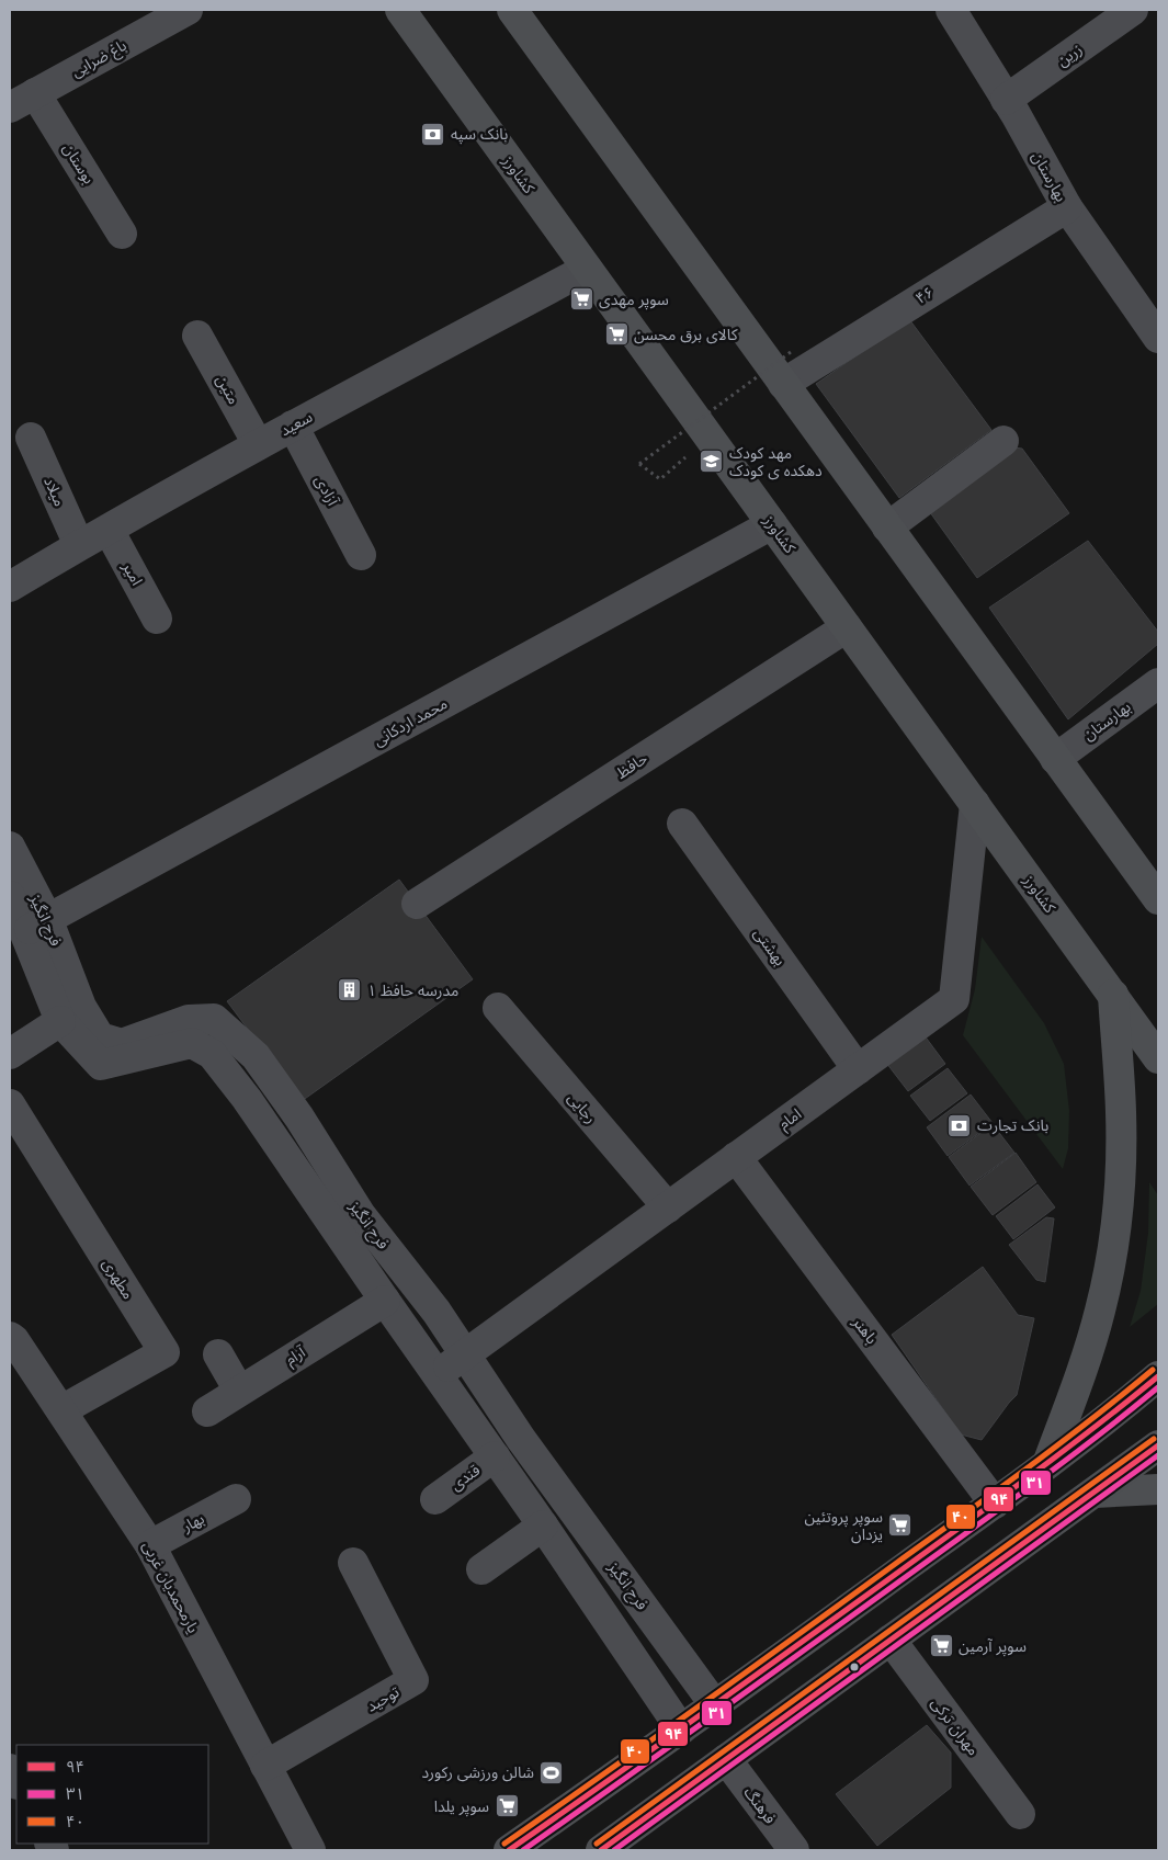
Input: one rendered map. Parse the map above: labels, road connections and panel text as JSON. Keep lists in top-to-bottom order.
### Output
{
  "streets": {
    "main road": ["کشاورز"],
    "street": [
      "زرین",
      "باغ ضرایی",
      "بوستان",
      "بهارستان",
      "۴۶",
      "متین",
      "سعید",
      "آزادی",
      "میلاد",
      "امیر",
      "محمد اردکانی",
      "حافظ",
      "فرح انگیز",
      "بهشتی",
      "رجایی",
      "امام",
      "مطهری",
      "باهنر",
      "آرام",
      "قندی",
      "بهار",
      "یارمحمدیان غربی",
      "توحید",
      "مهران ترکی",
      "فرهنگ"
    ]
  },
  "crossings": [
    ["زرین", "بهارستان"],
    ["باغ ضرایی", "بوستان"],
    ["کشاورز", "سعید"],
    ["کشاورز", "محمد اردکانی"],
    ["کشاورز", "حافظ"],
    ["کشاورز", "امام"],
    ["بهارستان", "۴۶"],
    ["متین", "سعید"],
    ["سعید", "آزادی"],
    ["سعید", "میلاد"],
    ["سعید", "امیر"],
    ["محمد اردکانی", "فرح انگیز"],
    ["فرح انگیز", "امام"],
    ["بهشتی", "امام"],
    ["رجایی", "امام"],
    ["امام", "باهنر"],
    ["مطهری", "یارمحمدیان غربی"],
    ["بهار", "یارمحمدیان غربی"],
    ["یارمحمدیان غربی", "توحید"]
  ],
  "places": {
    "bank": ["بانک سپه", "بانک تجارت"],
    "supermarket": [
      "سوپر مهدی",
      "کالای برق محسن",
      "سوپر پروتئین یزدان",
      "سوپر آرمین",
      "سوپر یلدا"
    ],
    "school or university": ["مهد کودک دهکده ی کودک"],
    "building": ["مدرسه حافظ ۱"],
    "sports": ["شالن ورزشی رکورد"]
  },
  "lines": ["transit line ۴۰", "transit line ۹۴", "transit line ۳۱"],
  "legend": ["۹۴", "۳۱", "۴۰"]
}
